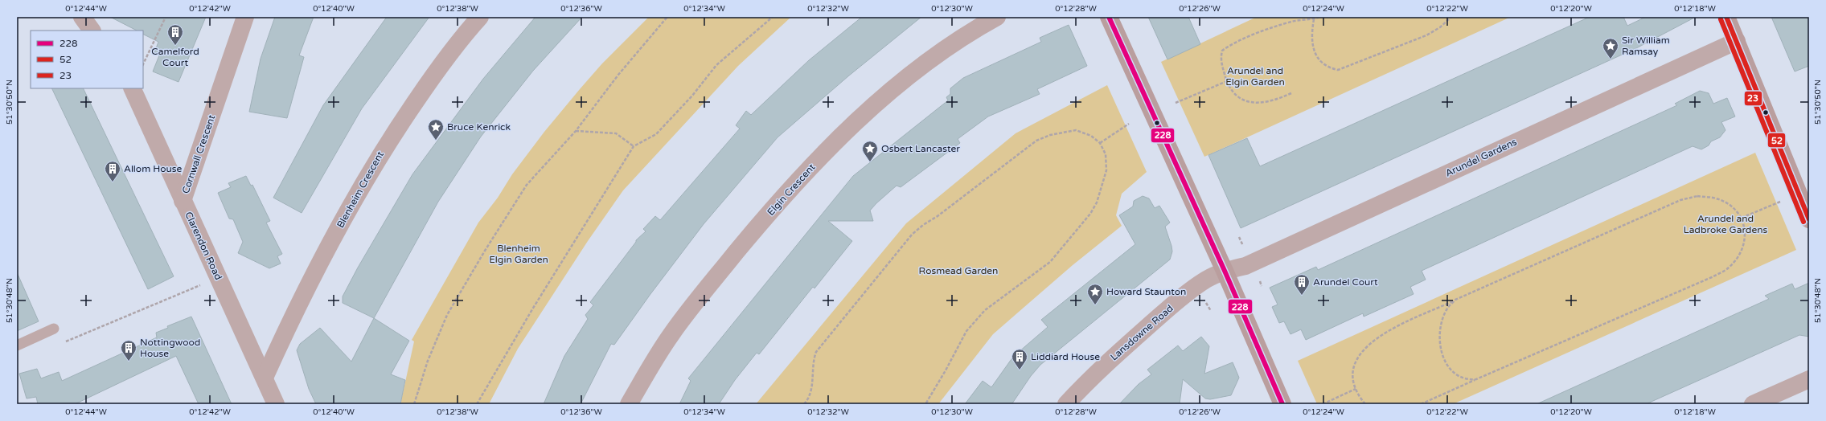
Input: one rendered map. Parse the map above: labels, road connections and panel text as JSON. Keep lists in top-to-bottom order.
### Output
{
  "streets": {
    "street": [
      "Cornwall Crescent",
      "Arundel Gardens",
      "Blenheim Crescent",
      "Elgin Crescent",
      "Clarendon Road",
      "Lansdowne Road"
    ]
  },
  "crossings": [
    ["Cornwall Crescent", "Clarendon Road"],
    ["Arundel Gardens", "Lansdowne Road"],
    ["Blenheim Crescent", "Clarendon Road"]
  ],
  "parks": [
    "Arundel and Elgin Garden",
    "Arundel and Ladbroke Gardens",
    "Blenheim Elgin Garden",
    "Rosmead Garden"
  ],
  "places": {
    "building": [
      "Camelford Court",
      "Allom House",
      "Arundel Court",
      "Nottingwood House",
      "Liddiard House"
    ],
    "place": [
      "Sir William Ramsay",
      "Bruce Kenrick",
      "Osbert Lancaster",
      "Howard Staunton"
    ]
  },
  "lines": ["transit line 228", "transit line 52", "transit line 23"],
  "legend": ["228", "52", "23"],
  "coordinates": [
    "0°12'44\"W",
    "0°12'42\"W",
    "0°12'40\"W",
    "0°12'38\"W",
    "0°12'36\"W",
    "0°12'34\"W",
    "0°12'32\"W",
    "0°12'30\"W",
    "0°12'28\"W",
    "0°12'26\"W",
    "0°12'24\"W",
    "0°12'22\"W",
    "0°12'20\"W",
    "0°12'18\"W",
    "51°30'50\"N",
    "51°30'48\"N"
  ]
}
